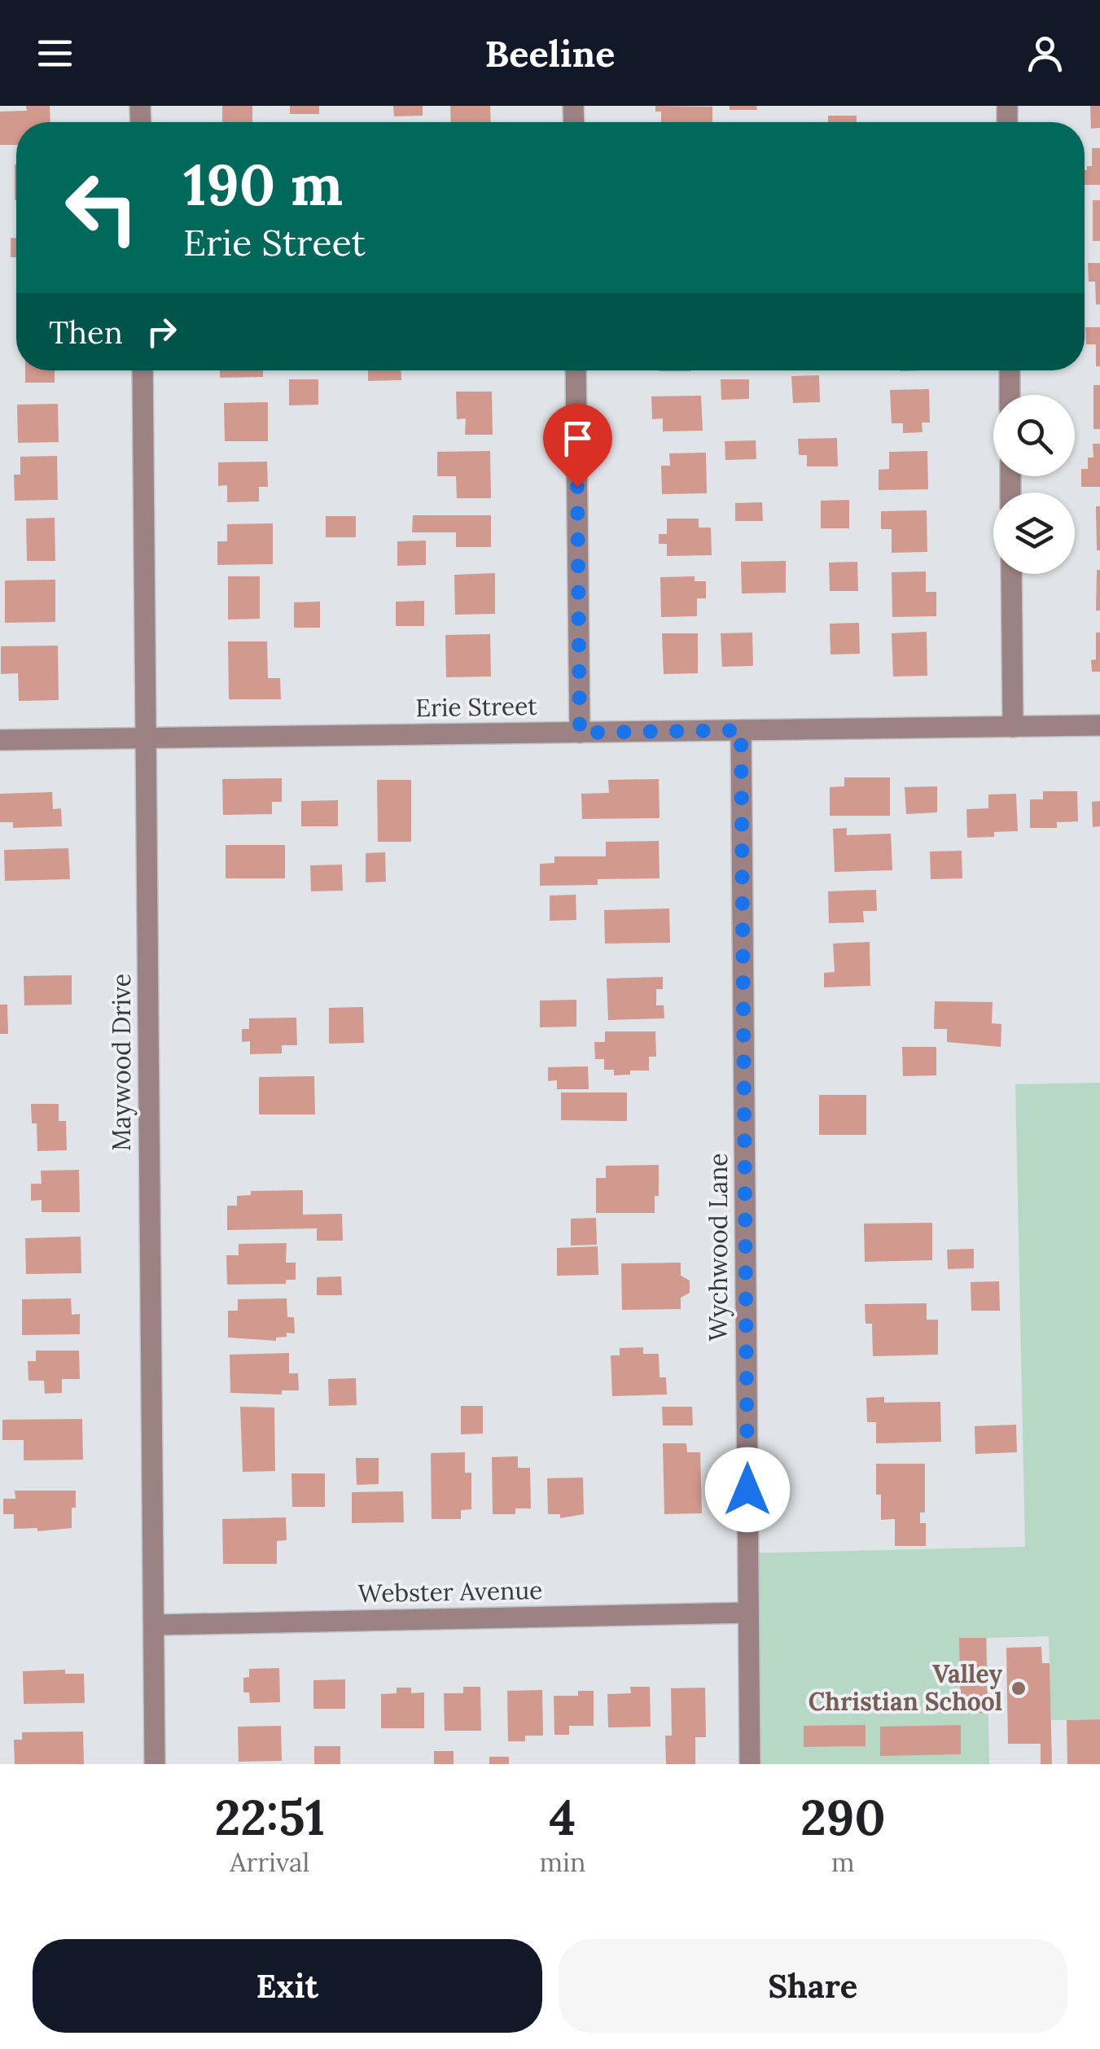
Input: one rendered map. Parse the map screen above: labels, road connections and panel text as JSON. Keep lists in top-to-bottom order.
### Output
{
  "streets": {
    "street": [
      "Erie Street",
      "Maywood Drive",
      "Wychwood Lane",
      "Webster Avenue"
    ]
  },
  "crossings": [
    ["Erie Street", "Maywood Drive"],
    ["Erie Street", "Wychwood Lane"],
    ["Maywood Drive", "Webster Avenue"],
    ["Wychwood Lane", "Webster Avenue"]
  ],
  "places": ["Valley Christian School"],
  "page": {
    "header": "Beeline",
    "turn": ["190 m", "Erie Street"],
    "then": "Then",
    "eta": [
      "22:51",
      "Arrival",
      "4",
      "min",
      "290",
      "m"
    ],
    "buttons": ["Exit", "Share"]
  }
}
